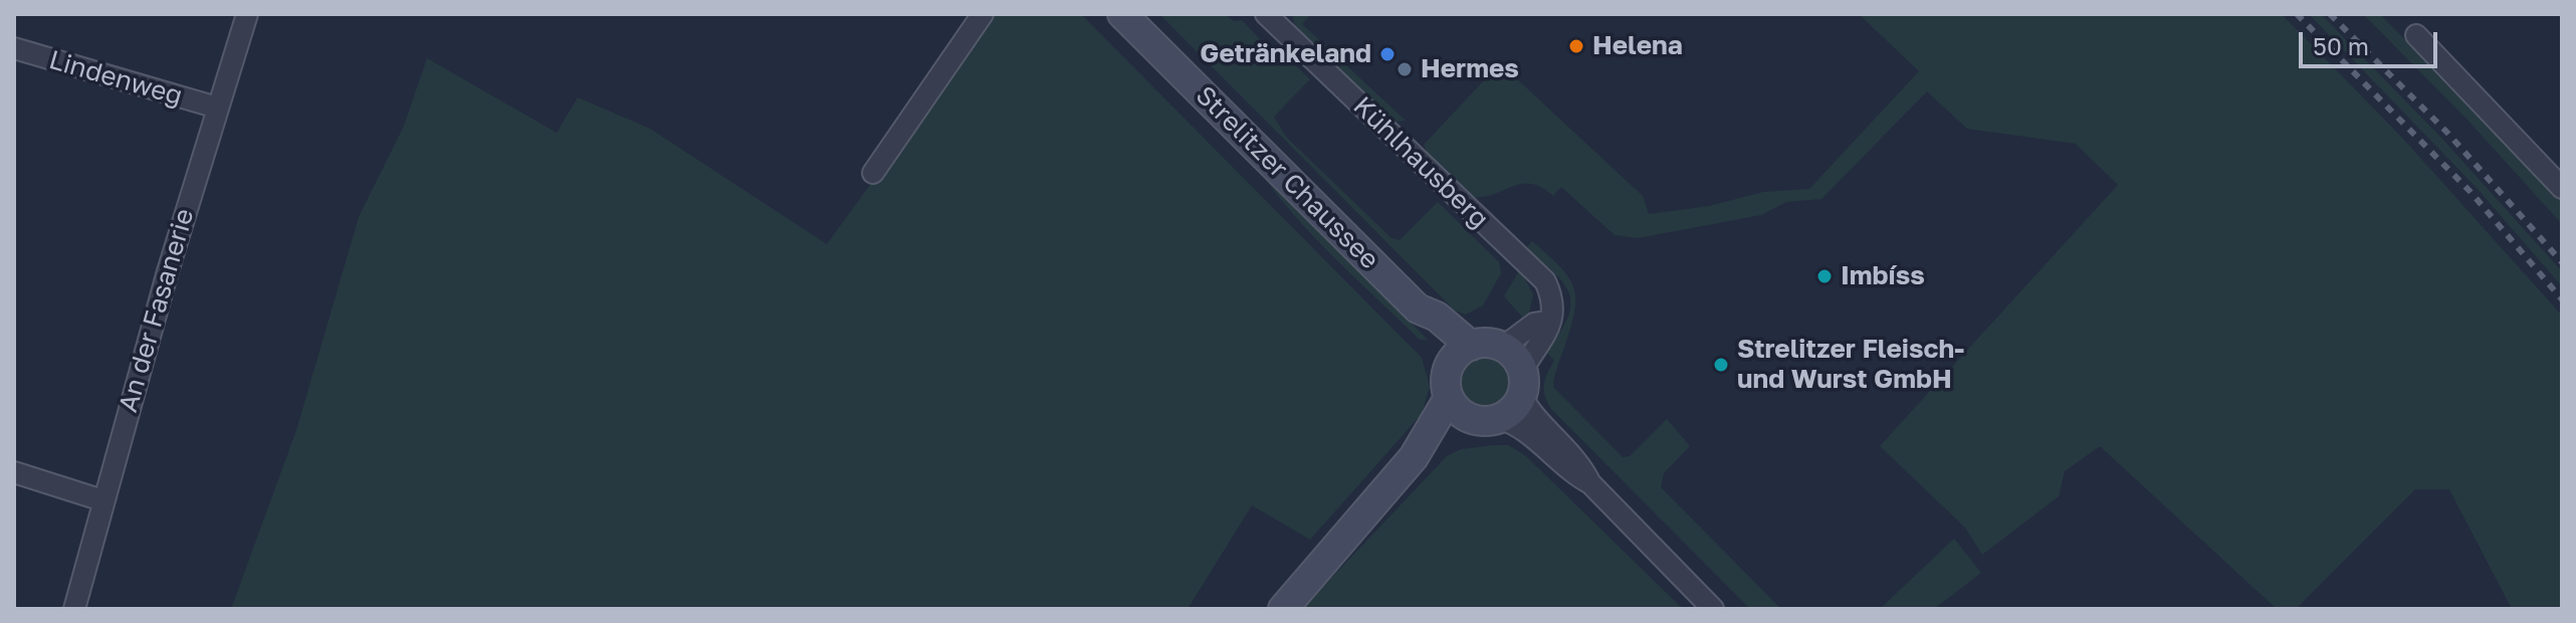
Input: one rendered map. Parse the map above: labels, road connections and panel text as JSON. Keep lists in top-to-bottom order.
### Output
{
  "streets": {
    "main road": ["Strelitzer Chaussee"],
    "street": ["Lindenweg", "Kühlhausberg", "An der Fasanerie"]
  },
  "crossings": [
    ["Lindenweg", "An der Fasanerie"],
    ["Kühlhausberg", "Strelitzer Chaussee"]
  ],
  "places": [
    "Helena",
    "Getränkeland",
    "Hermes",
    "Imbíss",
    "Strelitzer Fleisch- und Wurst GmbH"
  ],
  "scale_bar": "50 m"
}
